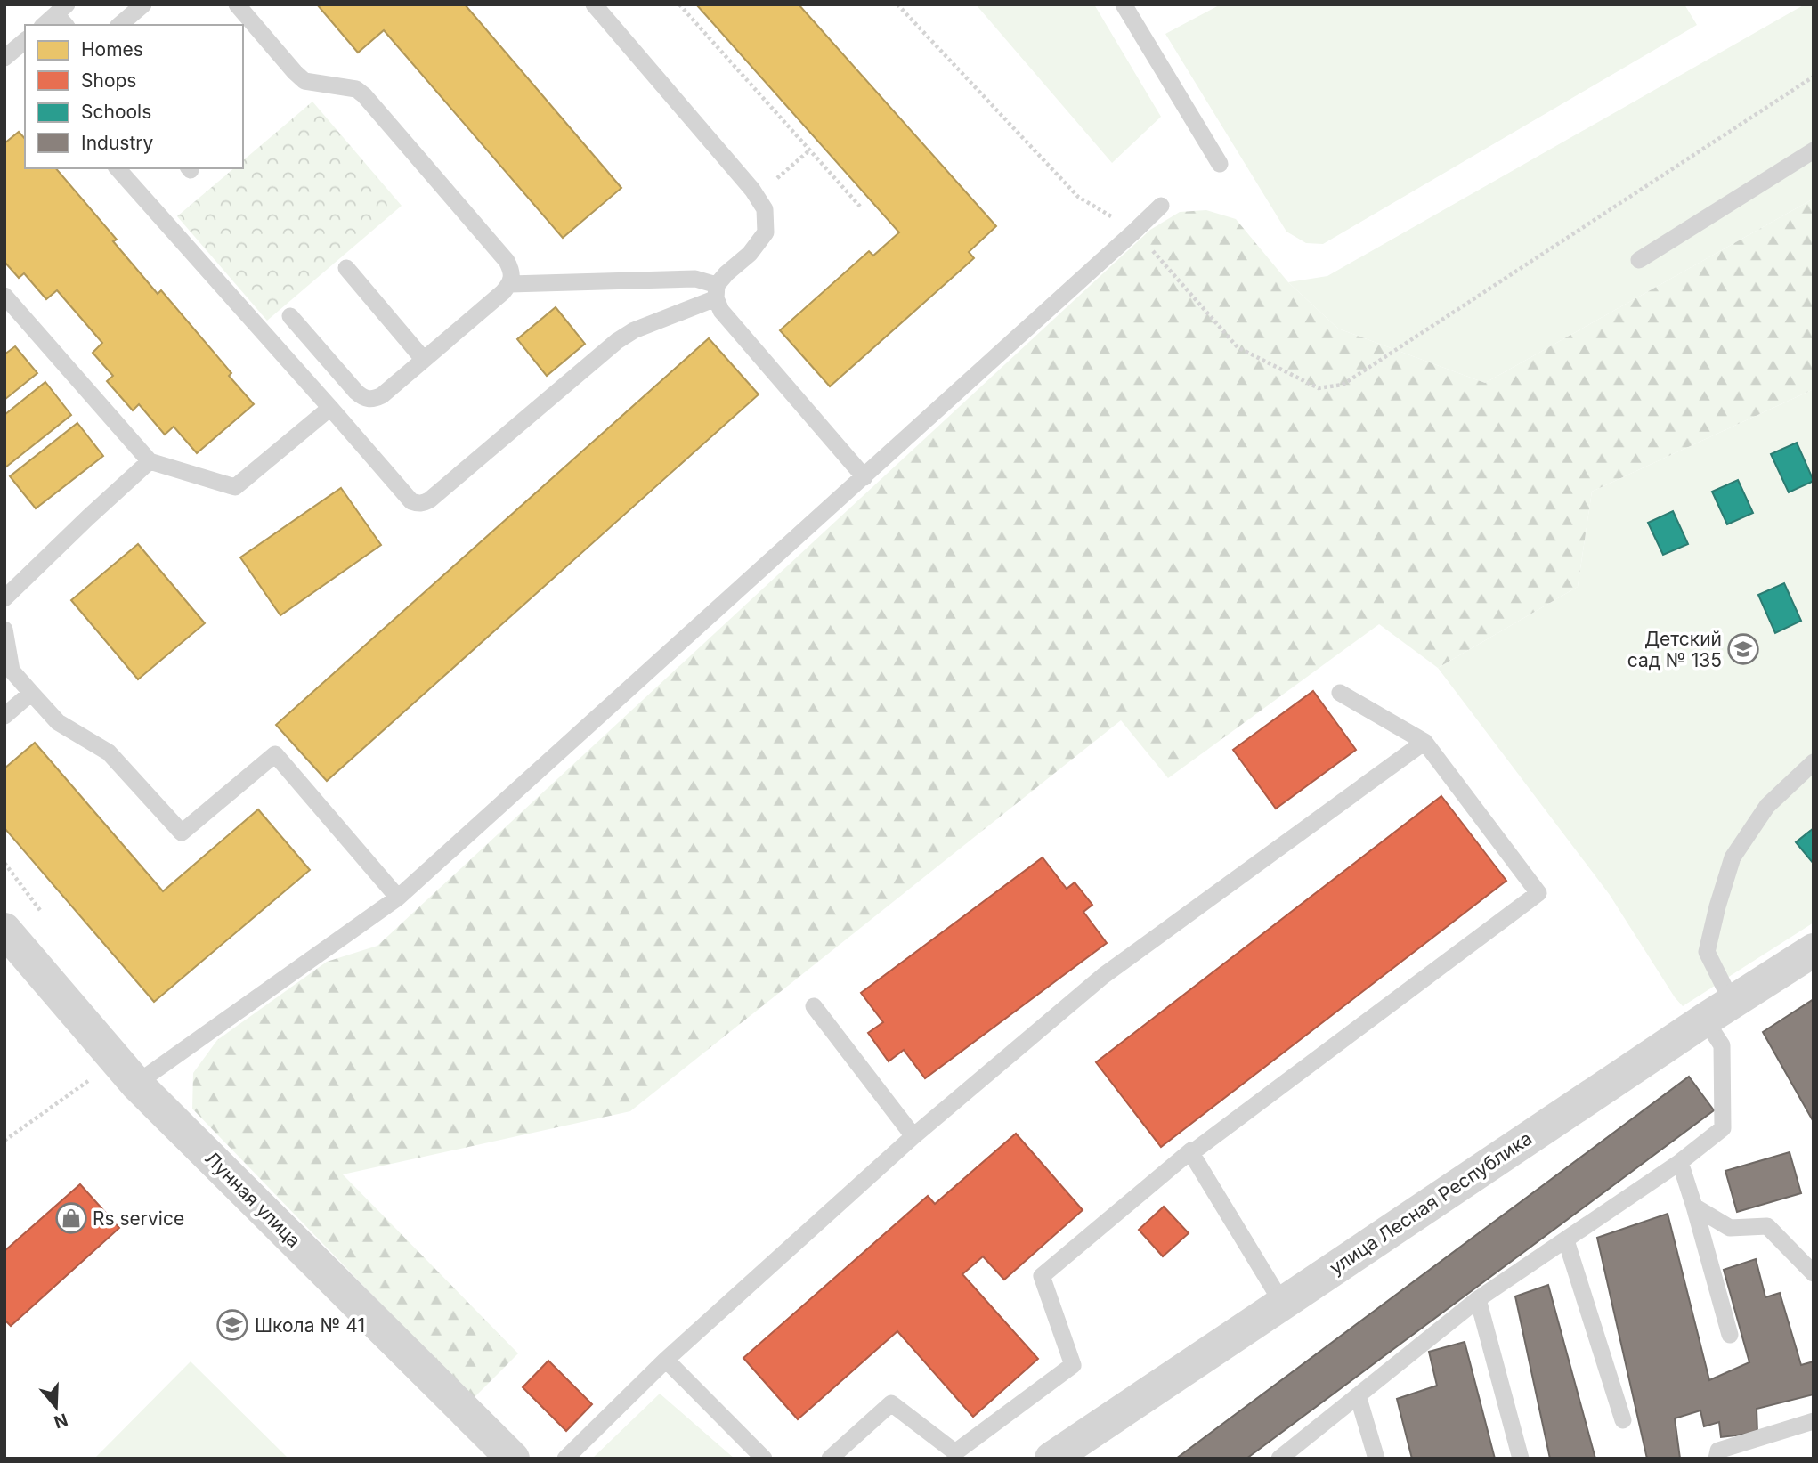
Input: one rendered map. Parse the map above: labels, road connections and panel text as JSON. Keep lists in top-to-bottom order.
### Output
{
  "streets": {
    "street": ["Лунная улица", "улица Лесная Республика"]
  },
  "places": {
    "school or university": ["Детский сад № 135", "Школа № 41"],
    "shop": ["Rs service"]
  },
  "legend": [
    "Homes",
    "Shops",
    "Schools",
    "Industry"
  ],
  "north": "bottom"
}
